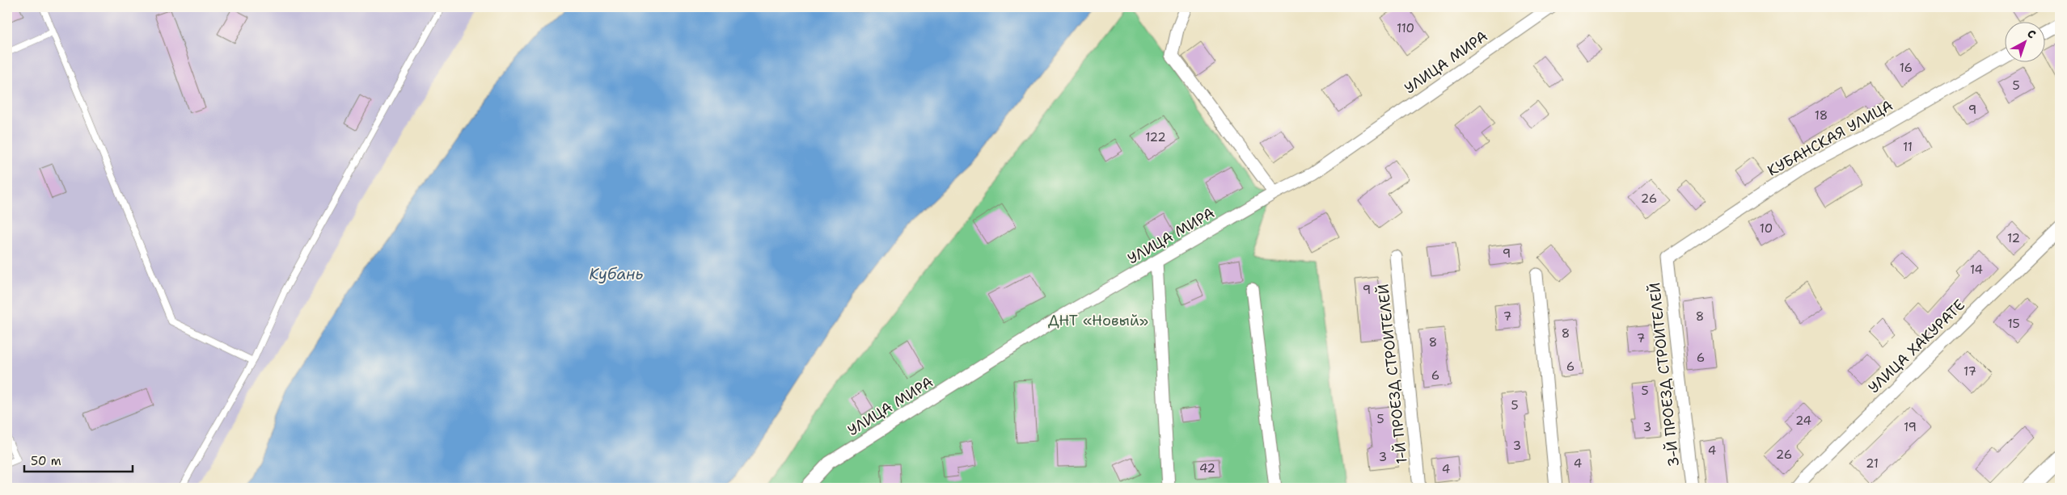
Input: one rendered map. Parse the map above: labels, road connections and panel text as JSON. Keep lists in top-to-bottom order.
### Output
{
  "streets": {
    "street": [
      "УЛИЦА МИРА",
      "КУБАНСКАЯ УЛИЦА",
      "УЛИЦА ХАКУРАТЕ",
      "1-Й ПРОЕЗД СТРОИТЕЛЕЙ",
      "3-Й ПРОЕЗД СТРОИТЕЛЕЙ"
    ]
  },
  "crossings": [
    ["КУБАНСКАЯ УЛИЦА", "3-Й ПРОЕЗД СТРОИТЕЛЕЙ"]
  ],
  "water": ["Кубань"],
  "parks": ["ДНТ «Новый»"],
  "house_numbers": [
    "110",
    "16",
    "5",
    "9",
    "18",
    "122",
    "11",
    "26",
    "10",
    "12",
    "9",
    "14",
    "9",
    "7",
    "8",
    "15",
    "8",
    "7",
    "8",
    "6",
    "6",
    "17",
    "6",
    "5",
    "5",
    "5",
    "24",
    "3",
    "19",
    "3",
    "4",
    "26",
    "3",
    "4",
    "21",
    "42",
    "4"
  ],
  "scale_bar": "50 m",
  "north": "top right"
}
